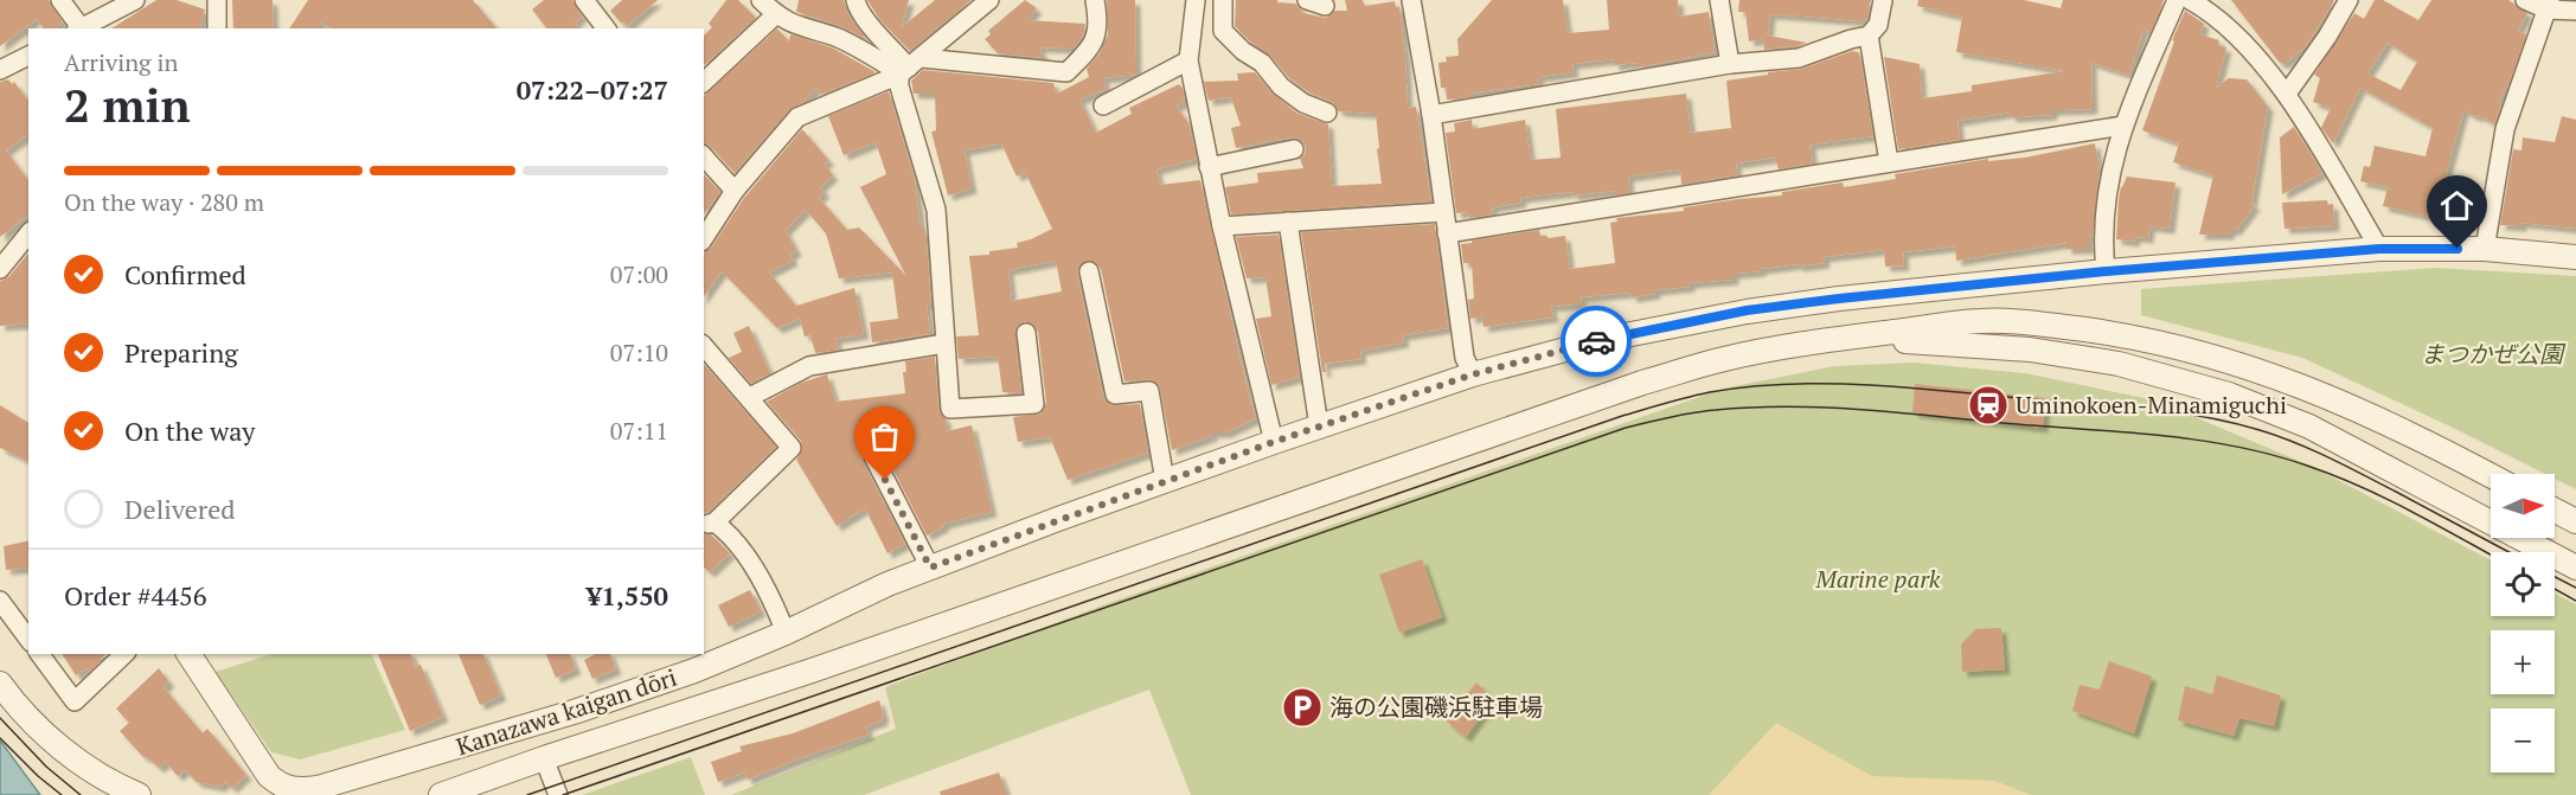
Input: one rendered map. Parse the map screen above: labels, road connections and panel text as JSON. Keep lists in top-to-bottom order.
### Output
{
  "streets": {
    "street": ["Kanazawa kaigan dōri"]
  },
  "parks": ["まつかぜ公園", "Marine park"],
  "places": {
    "station": ["Uminokoen-Minamiguchi"],
    "parking": ["海の公園磯浜駐車場"]
  },
  "north": "right",
  "page": {
    "heading": ["2 min", "Arriving in", "07:22–07:27"],
    "panel": ["Order #4456", "¥1,550"],
    "bar": "On the way · 280 m",
    "list": [
      ["Confirmed", "07:00"],
      ["Preparing", "07:10"],
      ["On the way", "07:11"],
      "Delivered"
    ],
    "map_buttons": ["+", "−"]
  }
}
